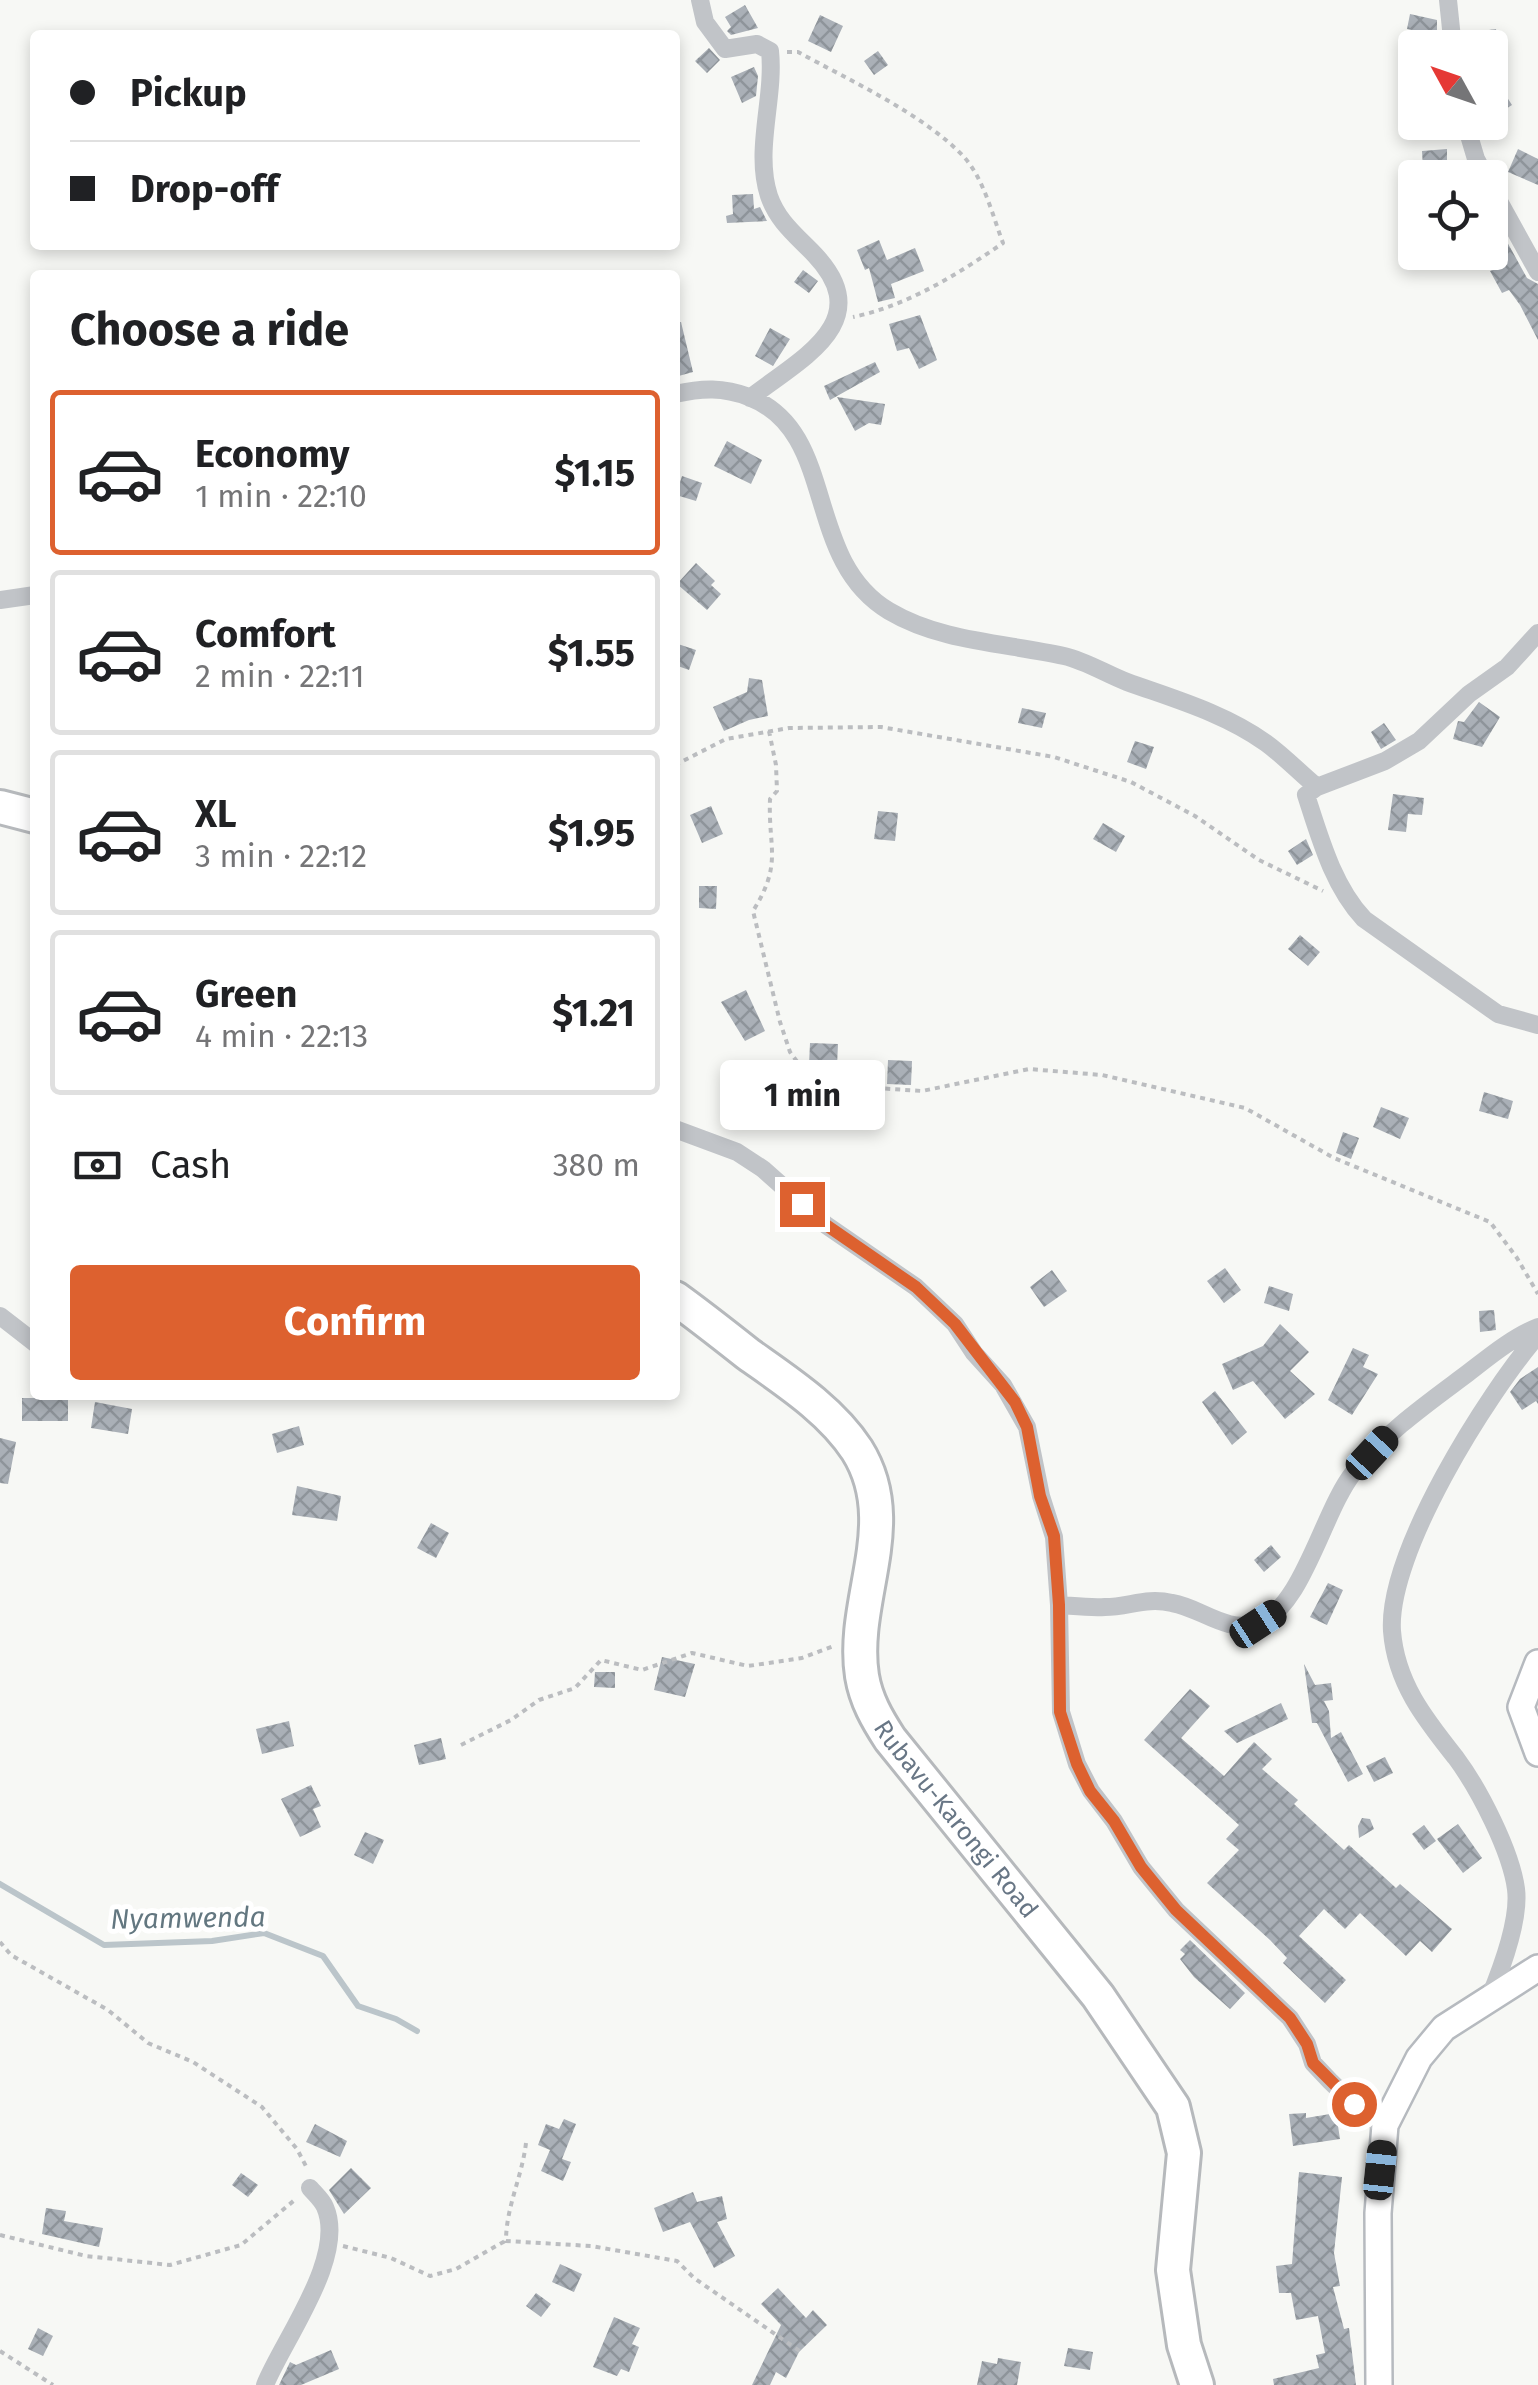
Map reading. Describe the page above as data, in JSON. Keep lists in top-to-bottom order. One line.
{"streets":{"highway":["Rubavu-Karongi Road"]},"water":["Nyamwenda"],"north":"top left","page":{"banner":["Pickup","Drop-off"],"heading":"Choose a ride","list":[{"name":"Economy","note":"1 min · 22:10","value":"$1.15"},{"name":"Comfort","note":"2 min · 22:11","value":"$1.55"},{"name":"XL","note":"3 min · 22:12","value":"$1.95"},{"name":"Green","note":"4 min · 22:13","value":"$1.21"}],"bubble":"1 min","pay":["Cash","380 m"],"buttons":"Confirm"}}
